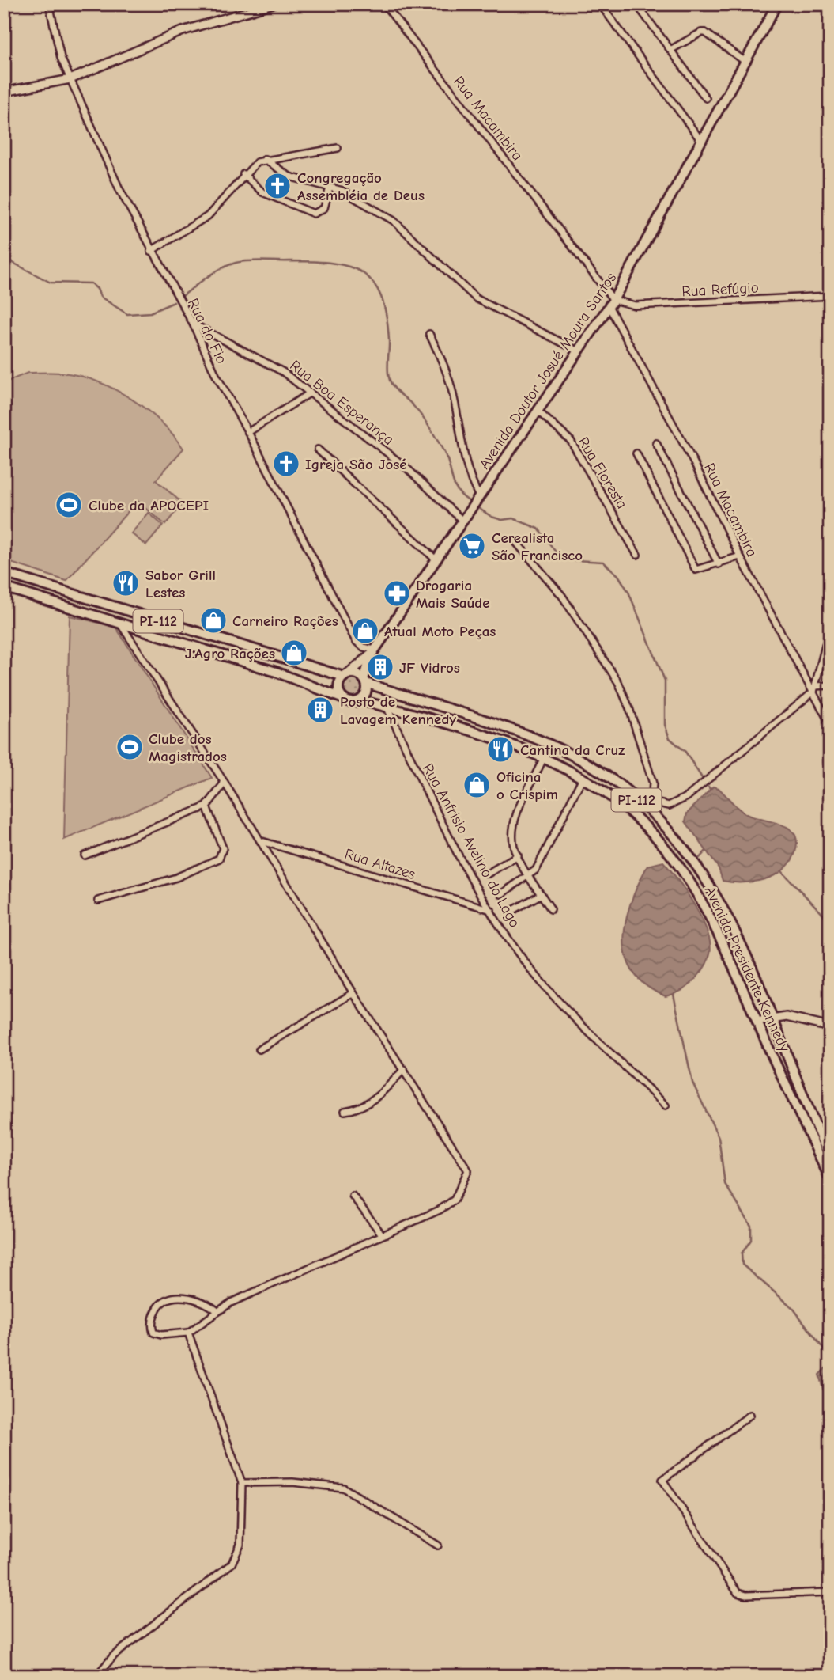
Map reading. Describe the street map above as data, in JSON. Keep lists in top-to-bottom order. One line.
{"streets":{"main road":["Avenida Doutor Josué Moura Santos","PI-112","Avenida Presidente Kennedy"],"street":["Rua Macambira","Rua Refúgio","Rua do Fio","Rua Boa Esperança","Rua Floresta","Rua Anfrisio Avelino do Lago","Rua Altazes"]},"crossings":[["Rua Macambira","Rua Refúgio"],["Rua Macambira","Avenida Doutor Josué Moura Santos"],["Rua Refúgio","Avenida Doutor Josué Moura Santos"],["Rua do Fio","Avenida Doutor Josué Moura Santos"],["Rua do Fio","Rua Boa Esperança"],["Avenida Doutor Josué Moura Santos","Rua Boa Esperança"],["Avenida Doutor Josué Moura Santos","Rua Floresta"],["Rua Anfrisio Avelino do Lago","Rua Altazes"],["Rua Anfrisio Avelino do Lago","Avenida Presidente Kennedy"]],"places":{"church":["Congregação Assembléia de Deus","Igreja São José"],"sports":["Clube da APOCEPI","Clube dos Magistrados"],"supermarket":["Cerealista São Francisco"],"restaurant":["Sabor Grill Lestes","Cantina da Cruz"],"pharmacy":["Drogaria Mais Saúde"],"shop":["Carneiro Rações","Atual Moto Peças","J.Agro Rações","Oficina o Crispim"],"building":["JF Vidros","Posto de Lavagem Kennedy"]}}
